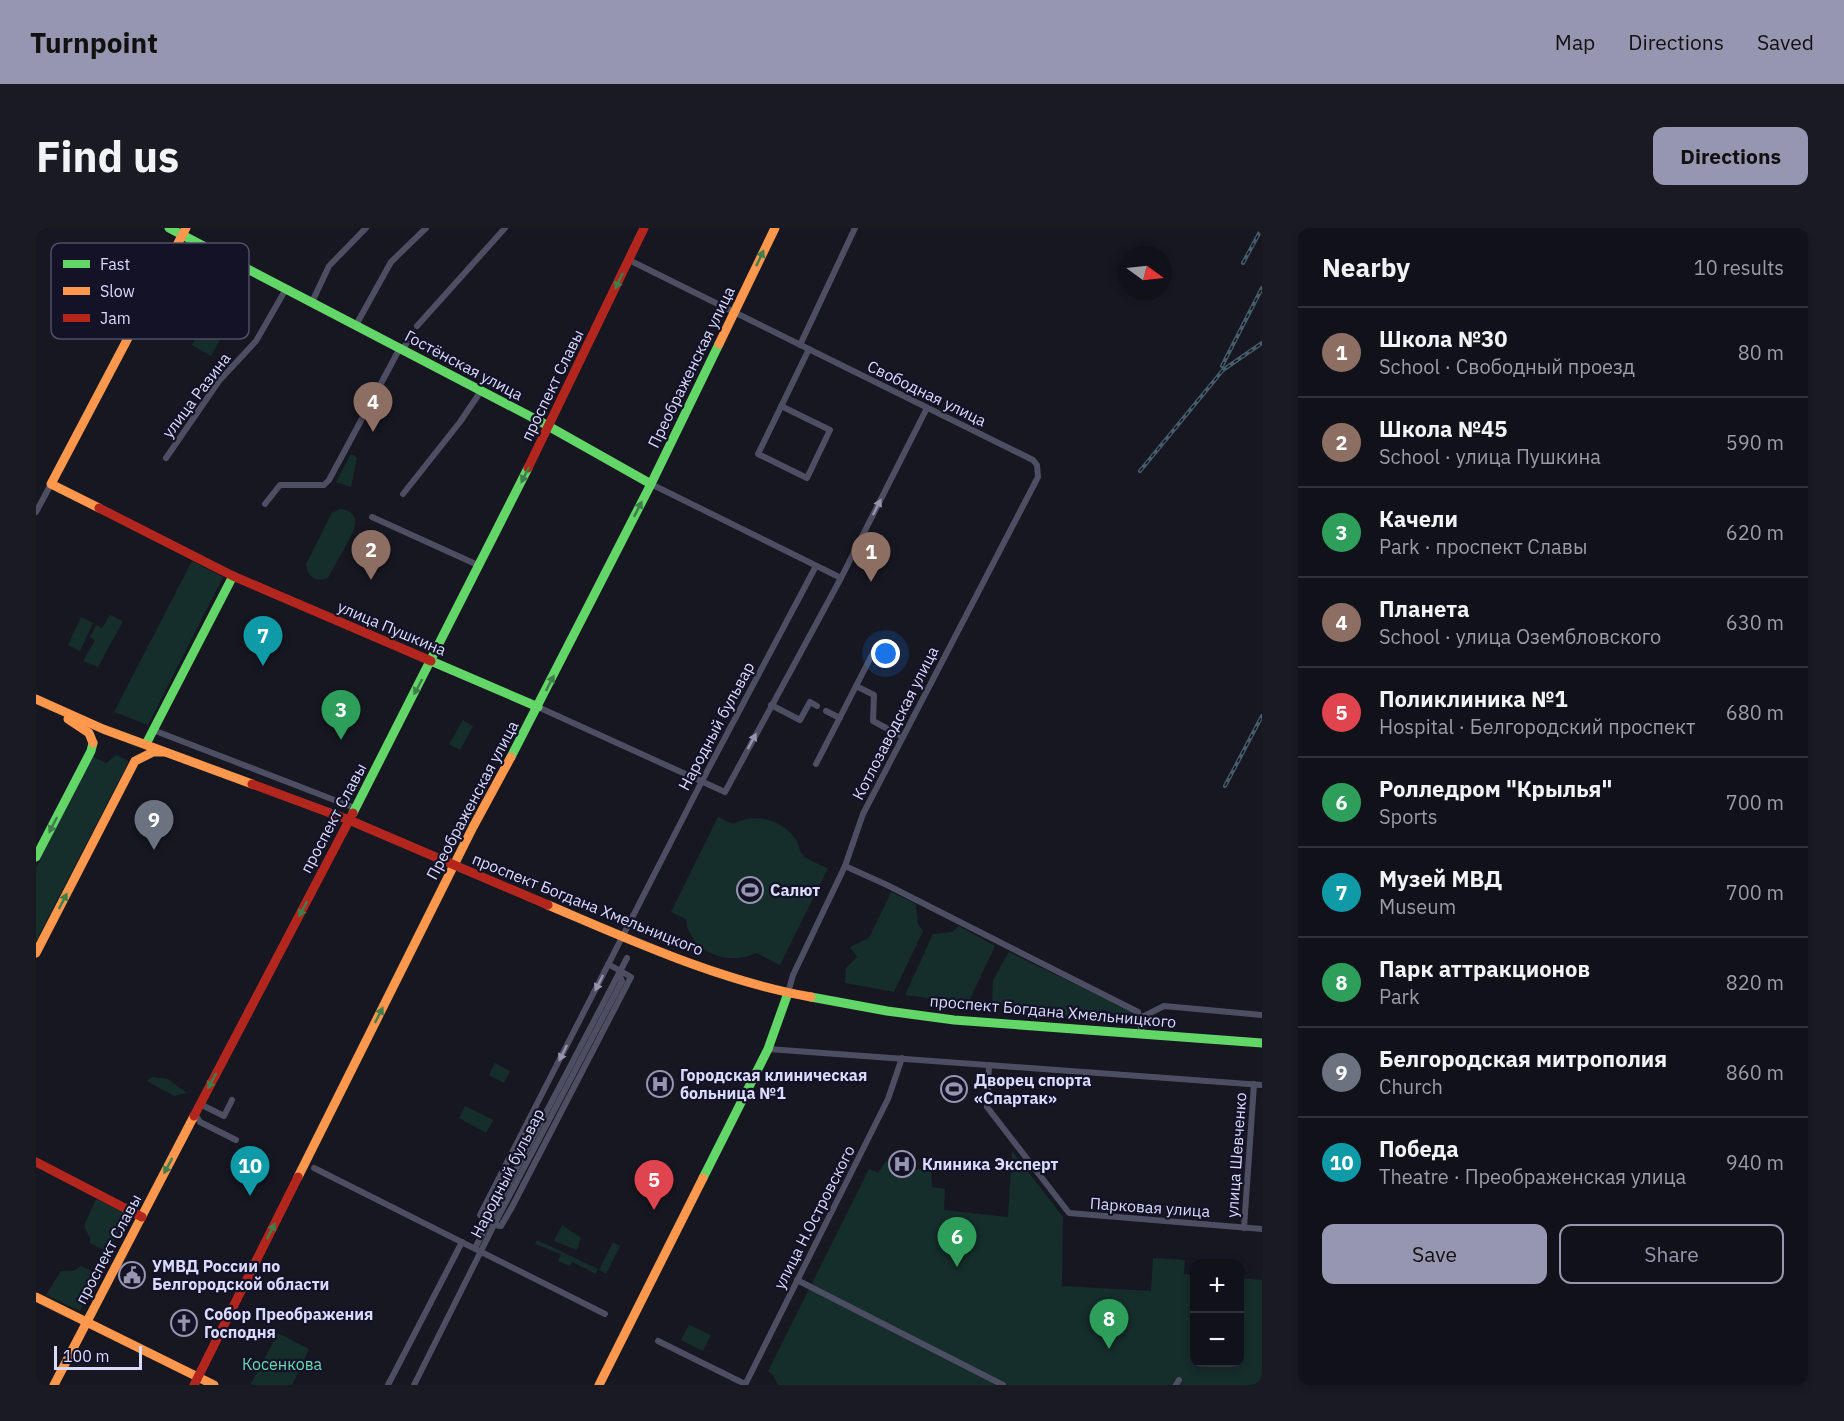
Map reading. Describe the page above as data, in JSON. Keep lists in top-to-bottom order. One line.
{"streets":{"main road":["Гостёнская улица","Преображенская улица","проспект Славы","улица Пушкина","проспект Богдана Хмельницкого"],"street":["Свободная улица","улица Разина","Котлозаводская улица","Народный бульвар","улица Шевченко","Парковая улица","улица Н.Островского"]},"crossings":[["Гостёнская улица","Преображенская улица"],["Гостёнская улица","проспект Славы"],["Гостёнская улица","улица Разина"],["Гостёнская улица","Народный бульвар"],["Преображенская улица","Свободная улица"],["Преображенская улица","улица Пушкина"],["Преображенская улица","проспект Богдана Хмельницкого"],["проспект Славы","Свободная улица"],["проспект Славы","улица Пушкина"],["проспект Славы","проспект Богдана Хмельницкого"],["Свободная улица","Котлозаводская улица"],["улица Пушкина","Народный бульвар"],["Котлозаводская улица","проспект Богдана Хмельницкого"],["Народный бульвар","проспект Богдана Хмельницкого"],["улица Шевченко","Парковая улица"]],"one_way":["Преображенская улица","проспект Славы"],"parks":["Косенкова"],"places":{"sports":["Салют","Дворец спорта «Спартак»"],"hospital":["Городская клиническая больница №1","Клиника Эксперт"],"public building":["УМВД России по Белгородской области"],"church":["Собор Преображения Господня"]},"legend":["Fast","Slow","Jam"],"scale_bar":"100 m","north":"right","page":{"header":"Turnpoint","nav":["Map","Directions","Saved"],"buttons":["Directions",["Save","Share"]],"title":"Find us","heading":["Nearby","10 results"],"list":[{"mark":"1","name":"Школа №30","note":"School · Свободный проезд","value":"80 m"},{"mark":"2","name":"Школа №45","note":"School · улица Пушкина","value":"590 m"},{"mark":"3","name":"Качели","note":"Park · проспект Славы","value":"620 m"},{"mark":"4","name":"Планета","note":"School · улица Озембловского","value":"630 m"},{"mark":"5","name":"Поликлиника №1","note":"Hospital · Белгородский проспект","value":"680 m"},{"mark":"6","name":"Ролледром \"Крылья\"","note":"Sports","value":"700 m"},{"mark":"7","name":"Музей МВД","note":"Museum","value":"700 m"},{"mark":"8","name":"Парк аттракционов","note":"Park","value":"820 m"},{"mark":"9","name":"Белгородская митрополия","note":"Church","value":"860 m"},{"mark":"10","name":"Победа","note":"Theatre · Преображенская улица","value":"940 m"}],"pins":["4","2","1","7","3","9","10","5","6","8"],"map_buttons":["+","−"],"scale":"100 m"}}
